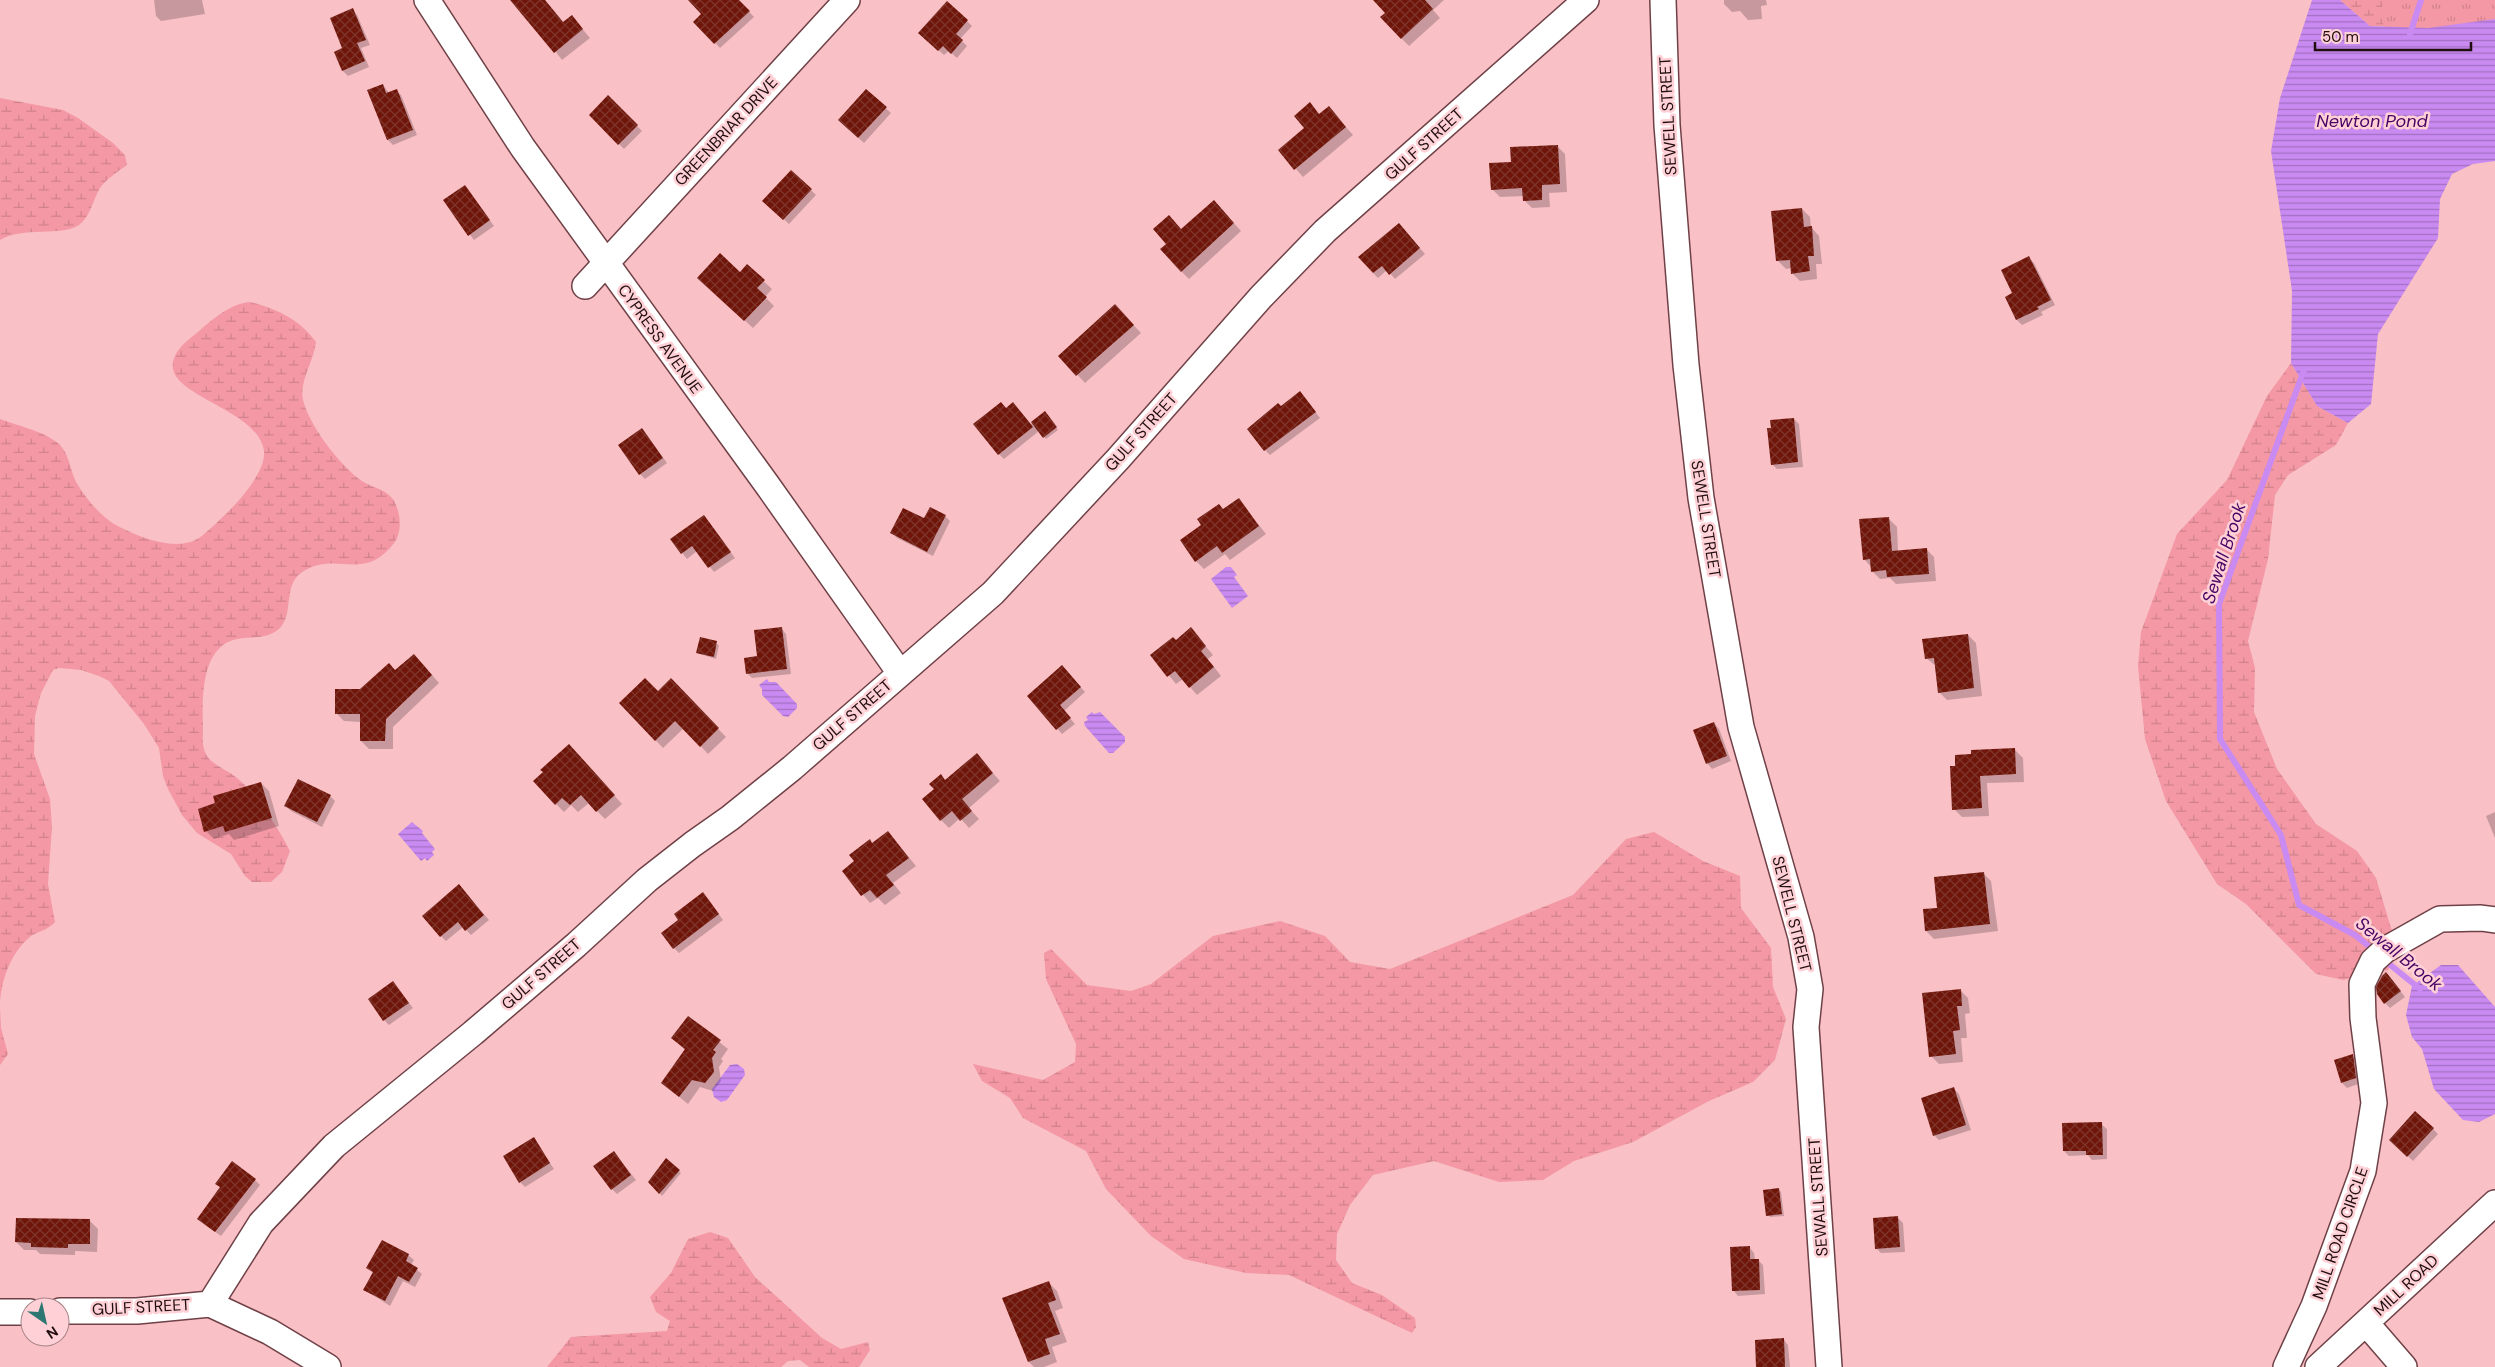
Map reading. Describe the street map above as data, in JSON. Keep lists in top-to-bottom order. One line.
{"streets":{"street":["SEWELL STREET","GREENBRIAR DRIVE","GULF STREET","CYPRESS AVENUE","SEWALL STREET","MILL ROAD CIRCLE","MILL ROAD"]},"crossings":[["SEWELL STREET","SEWALL STREET"],["GREENBRIAR DRIVE","CYPRESS AVENUE"],["GULF STREET","CYPRESS AVENUE"]],"water":["Newton Pond","Sewall Brook"],"scale_bar":"50 m","north":"bottom right"}
